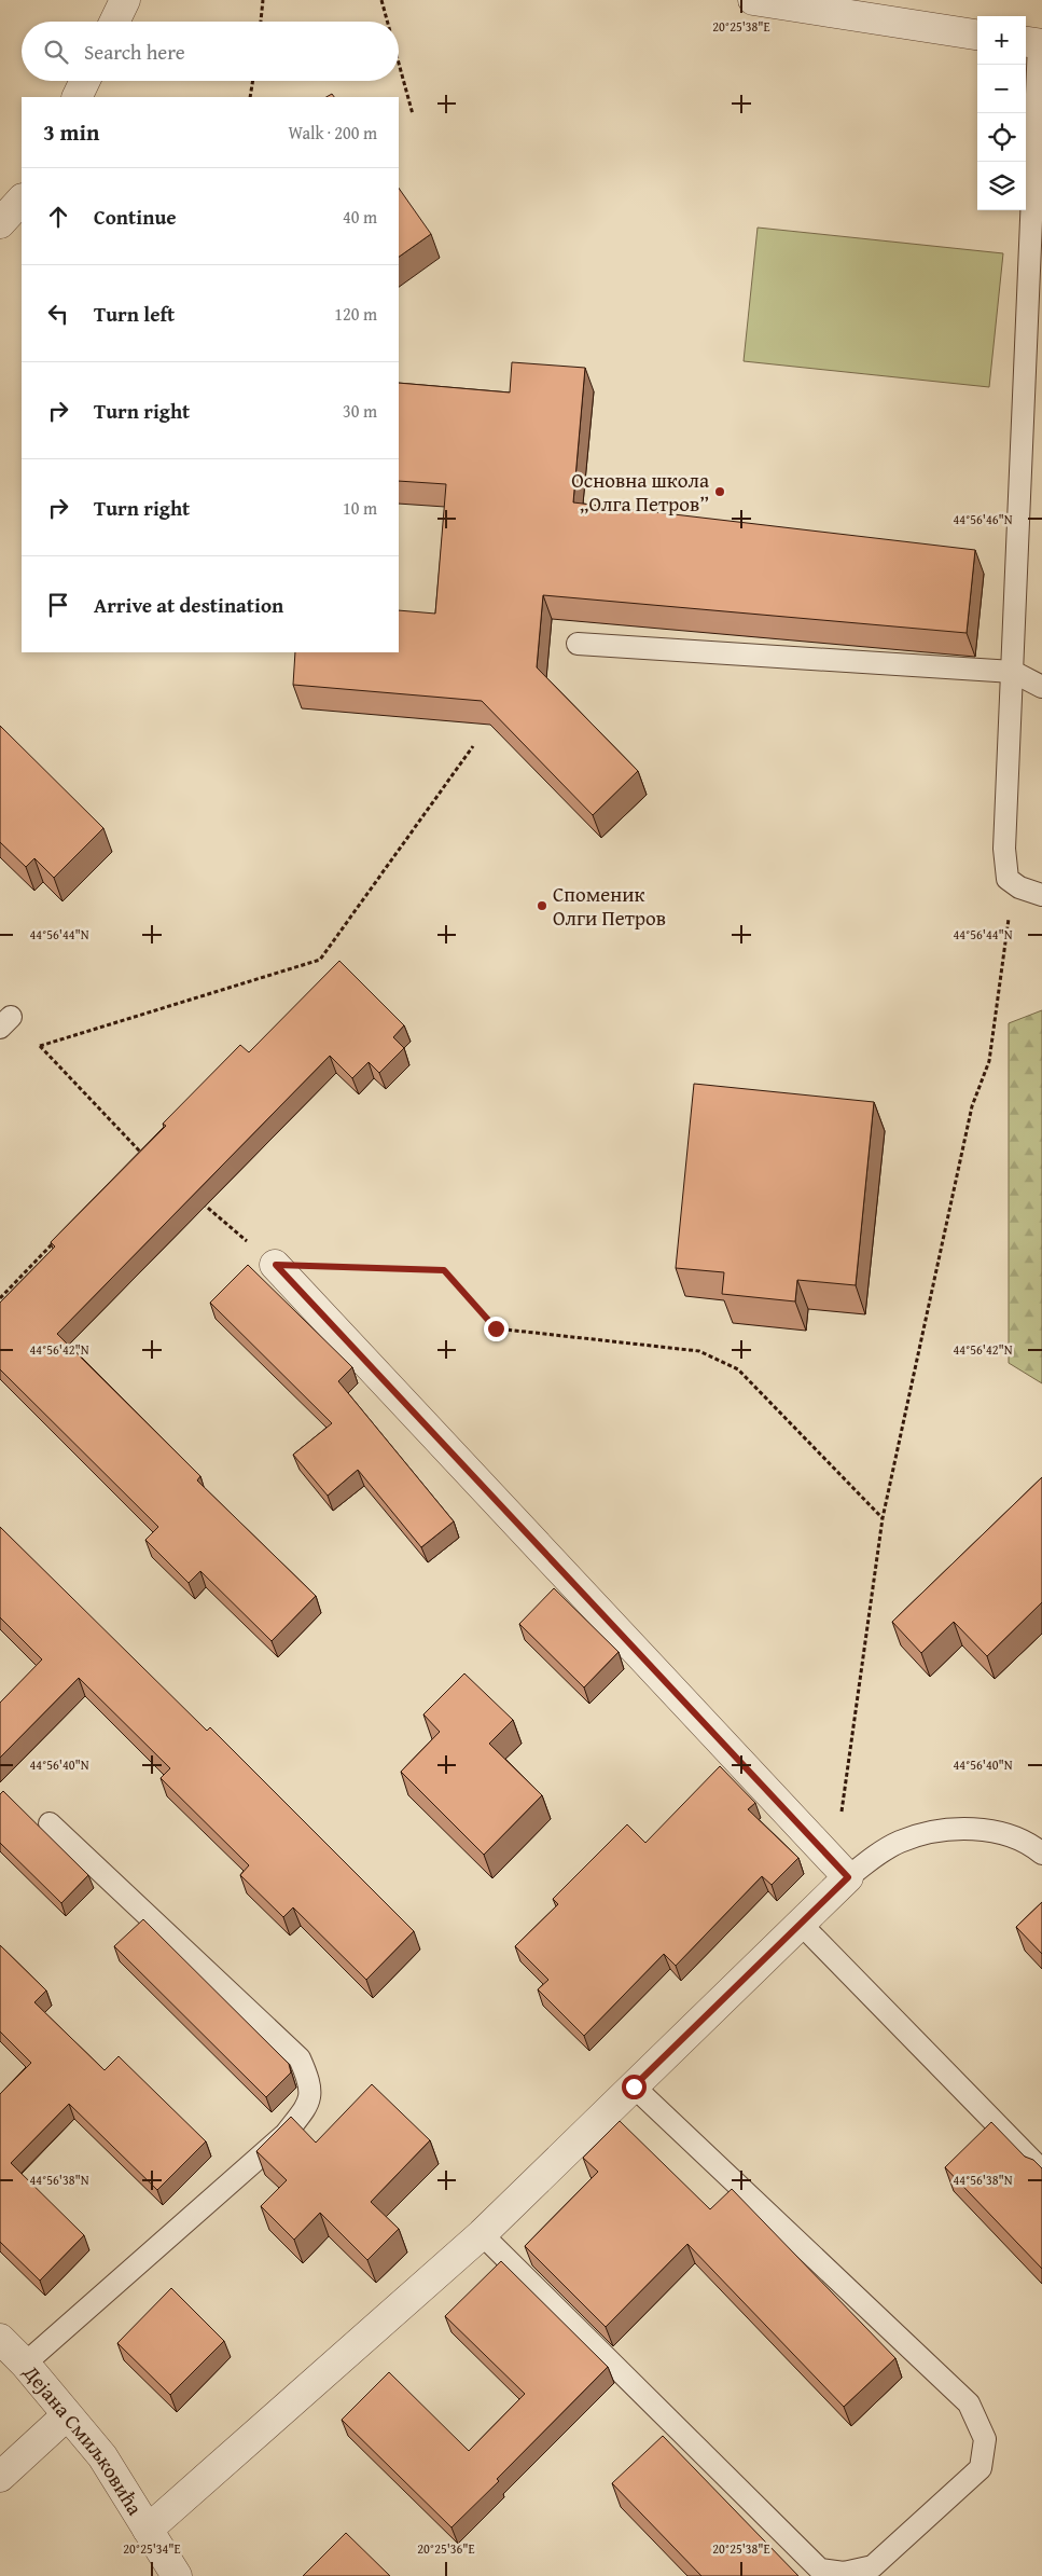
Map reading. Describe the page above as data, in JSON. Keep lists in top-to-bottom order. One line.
{"streets":{"street":["Дејана Смиљковића"]},"places":["Основна школа „Олга Петров”","Споменик Олги Петров"],"page":{"map_buttons":["+","−"],"search":"Search here","heading":["3 min","Walk · 200 m"],"list":[["Continue","40 m"],["Turn left","120 m"],["Turn right","30 m"],["Turn right","10 m"],"Arrive at destination"]},"coordinates":["20°25'38\"E","44°56'46\"N","44°56'44\"N","44°56'42\"N","44°56'40\"N","44°56'38\"N","20°25'34\"E","20°25'36\"E"]}
